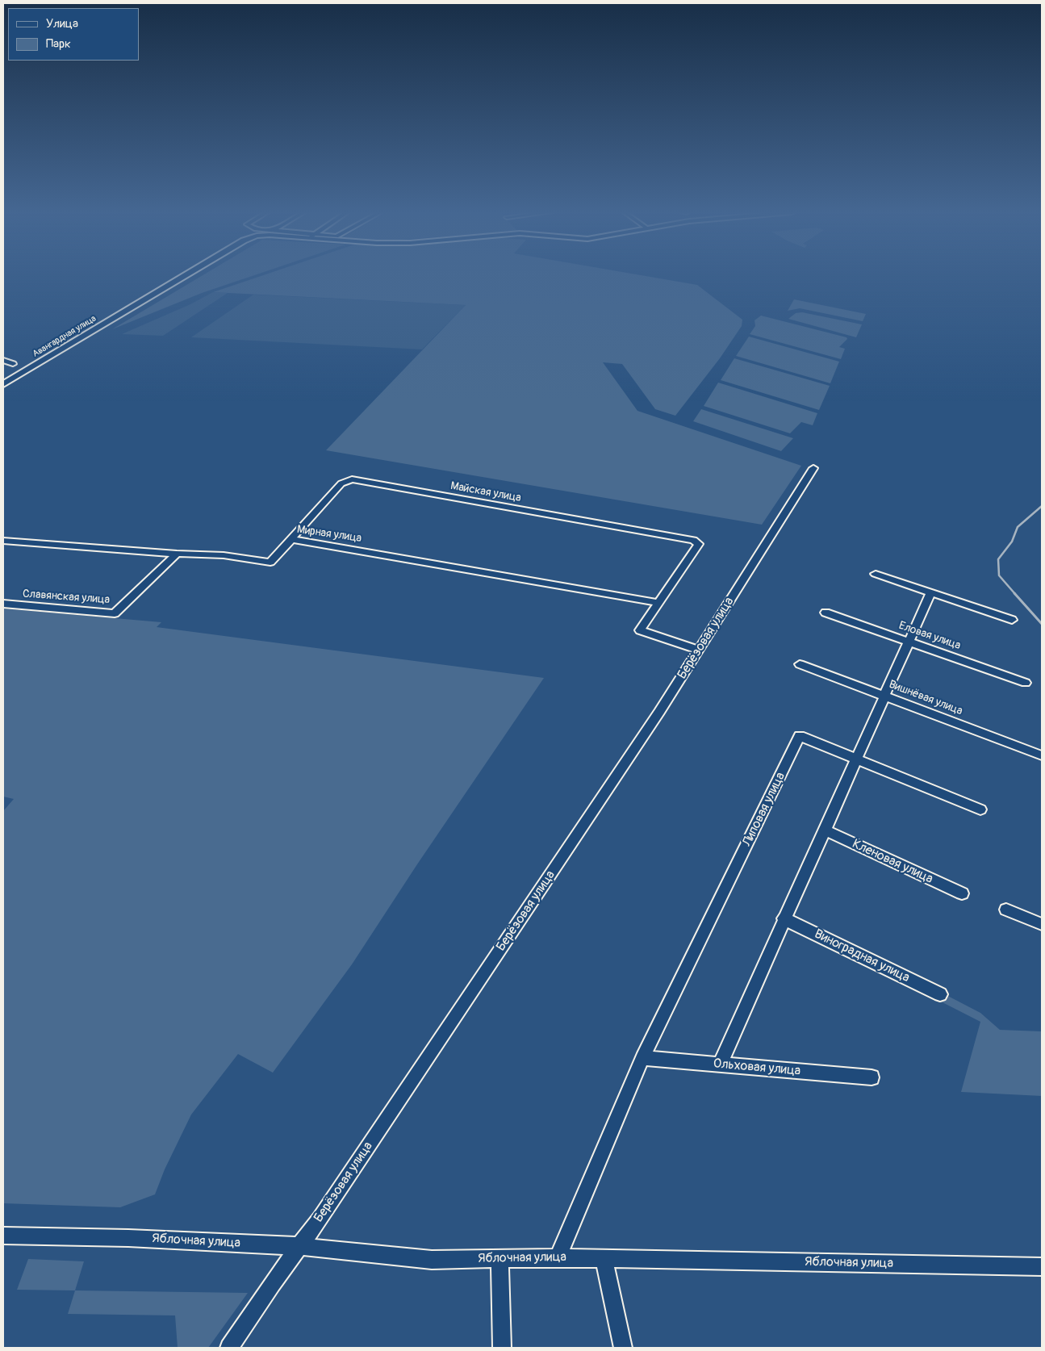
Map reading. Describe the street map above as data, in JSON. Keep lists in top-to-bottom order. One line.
{"streets":{"main road":["Авангардная улица"],"street":["Майская улица","Мирная улица","Славянская улица","Еловая улица","Берёзовая улица","Вишнёвая улица","Липовая улица","Кленовая улица","Виноградная улица","Ольховая улица","Яблочная улица"]},"crossings":[["Майская улица","Мирная улица"],["Мирная улица","Славянская улица"],["Берёзовая улица","Яблочная улица"],["Липовая улица","Ольховая улица"]],"legend":["Улица","Парк"]}
